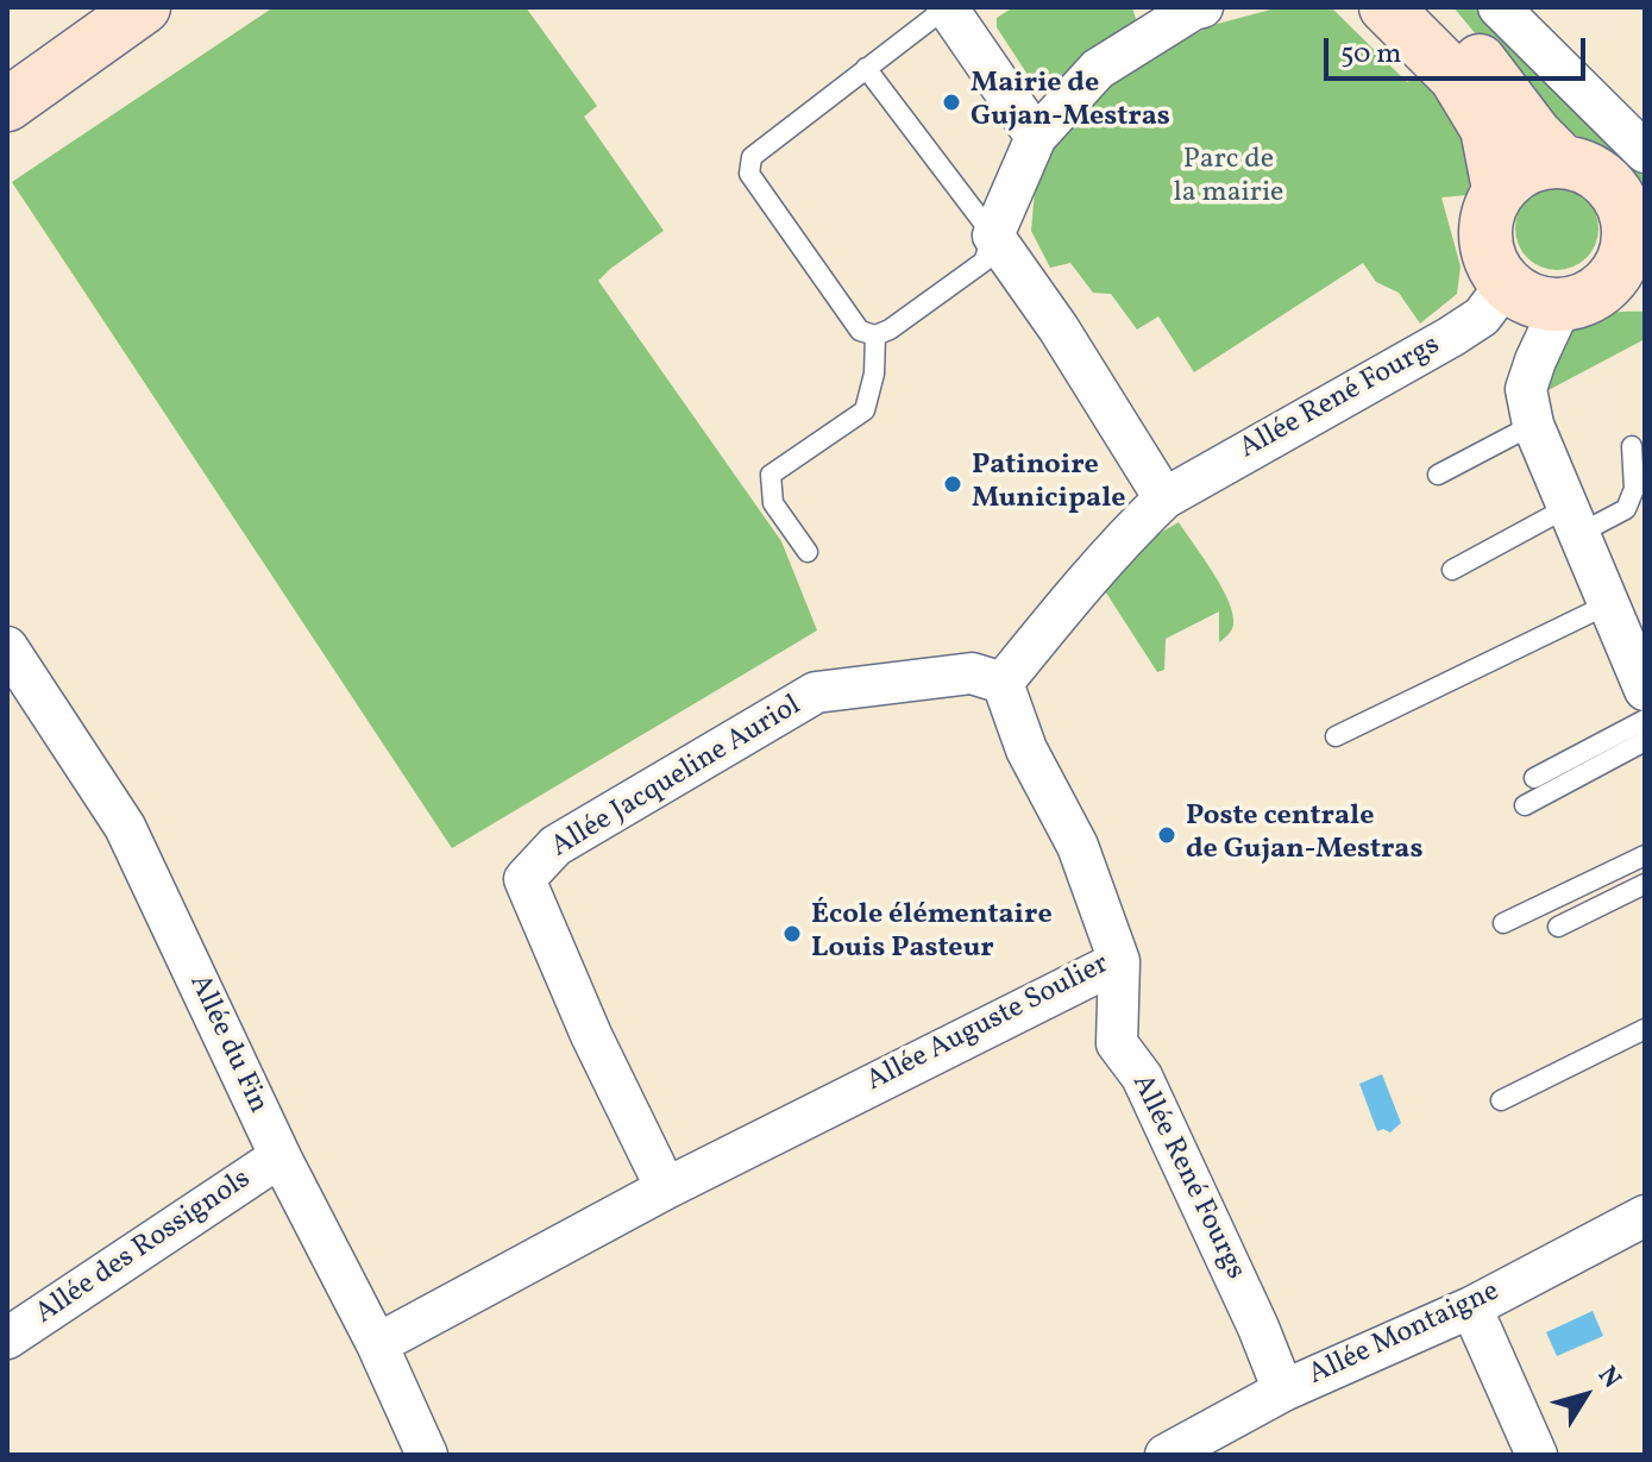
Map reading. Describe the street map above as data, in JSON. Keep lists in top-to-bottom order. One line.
{"streets":{"street":["Allée René Fourgs","Allée Jacqueline Auriol","Allée Auguste Soulier","Allée du Fin","Allée des Rossignols","Allée Montaigne"]},"crossings":[["Allée René Fourgs","Allée Auguste Soulier"],["Allée René Fourgs","Allée Montaigne"],["Allée Jacqueline Auriol","Allée Auguste Soulier"],["Allée Auguste Soulier","Allée du Fin"],["Allée du Fin","Allée des Rossignols"]],"parks":["Parc de la mairie"],"places":["Mairie de Gujan-Mestras","Patinoire Municipale","Poste centrale de Gujan-Mestras","École élémentaire Louis Pasteur"],"scale_bar":"50 m","north":"top right"}
